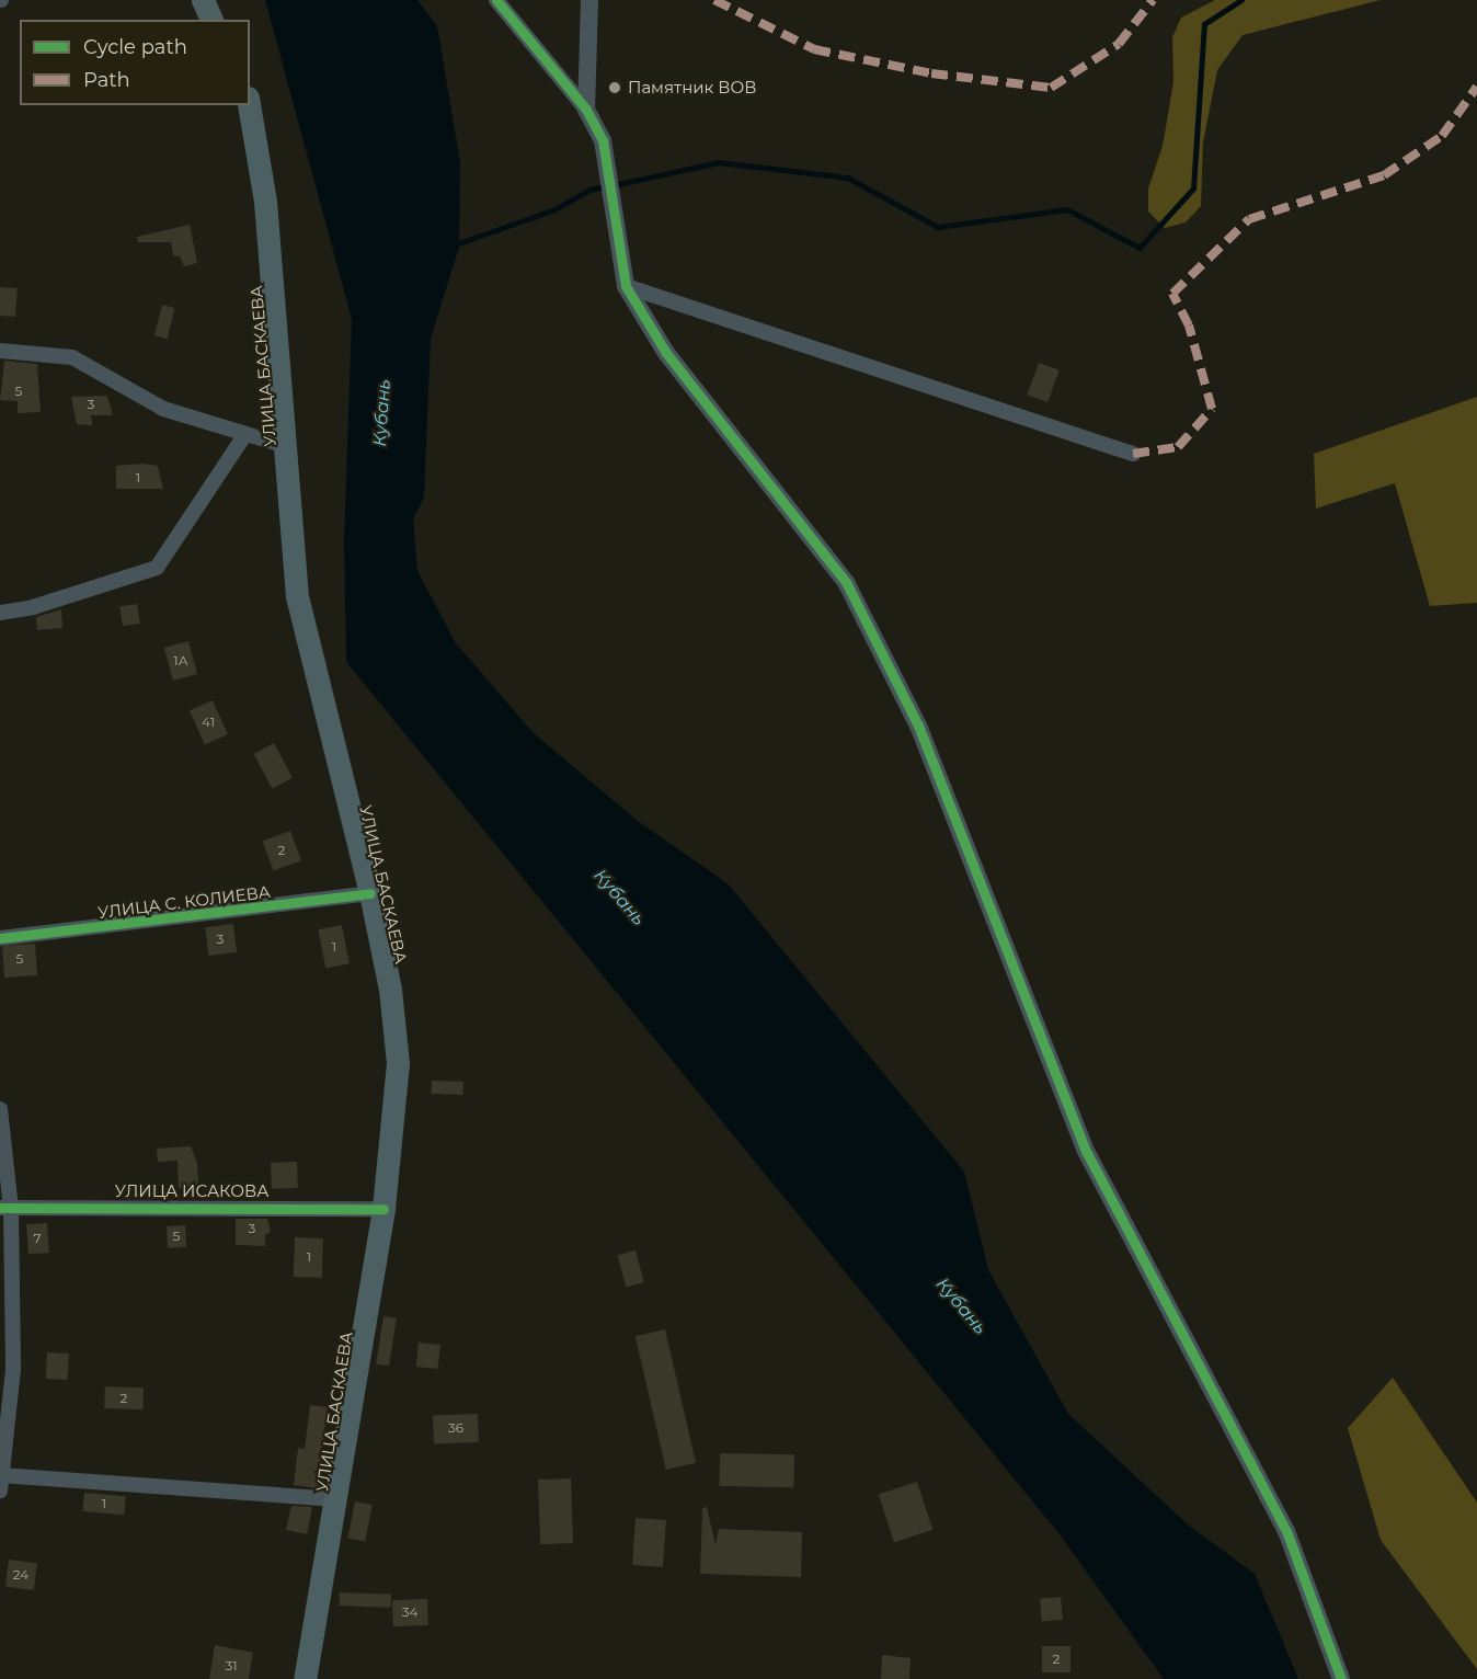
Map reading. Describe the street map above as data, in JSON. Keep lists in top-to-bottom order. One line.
{"streets":{"main road":["УЛИЦА БАСКАЕВА"],"street":["УЛИЦА С. КОЛИЕВА","УЛИЦА ИСАКОВА"]},"crossings":[["УЛИЦА БАСКАЕВА","УЛИЦА С. КОЛИЕВА"],["УЛИЦА БАСКАЕВА","УЛИЦА ИСАКОВА"]],"water":["Кубань"],"places":["Памятник ВОВ"],"house_numbers":["5","3","1","1А","41","2","3","1","5","3","5","7","1","2","36","1","24","34","2","31"],"legend":["Cycle path","Path"]}
